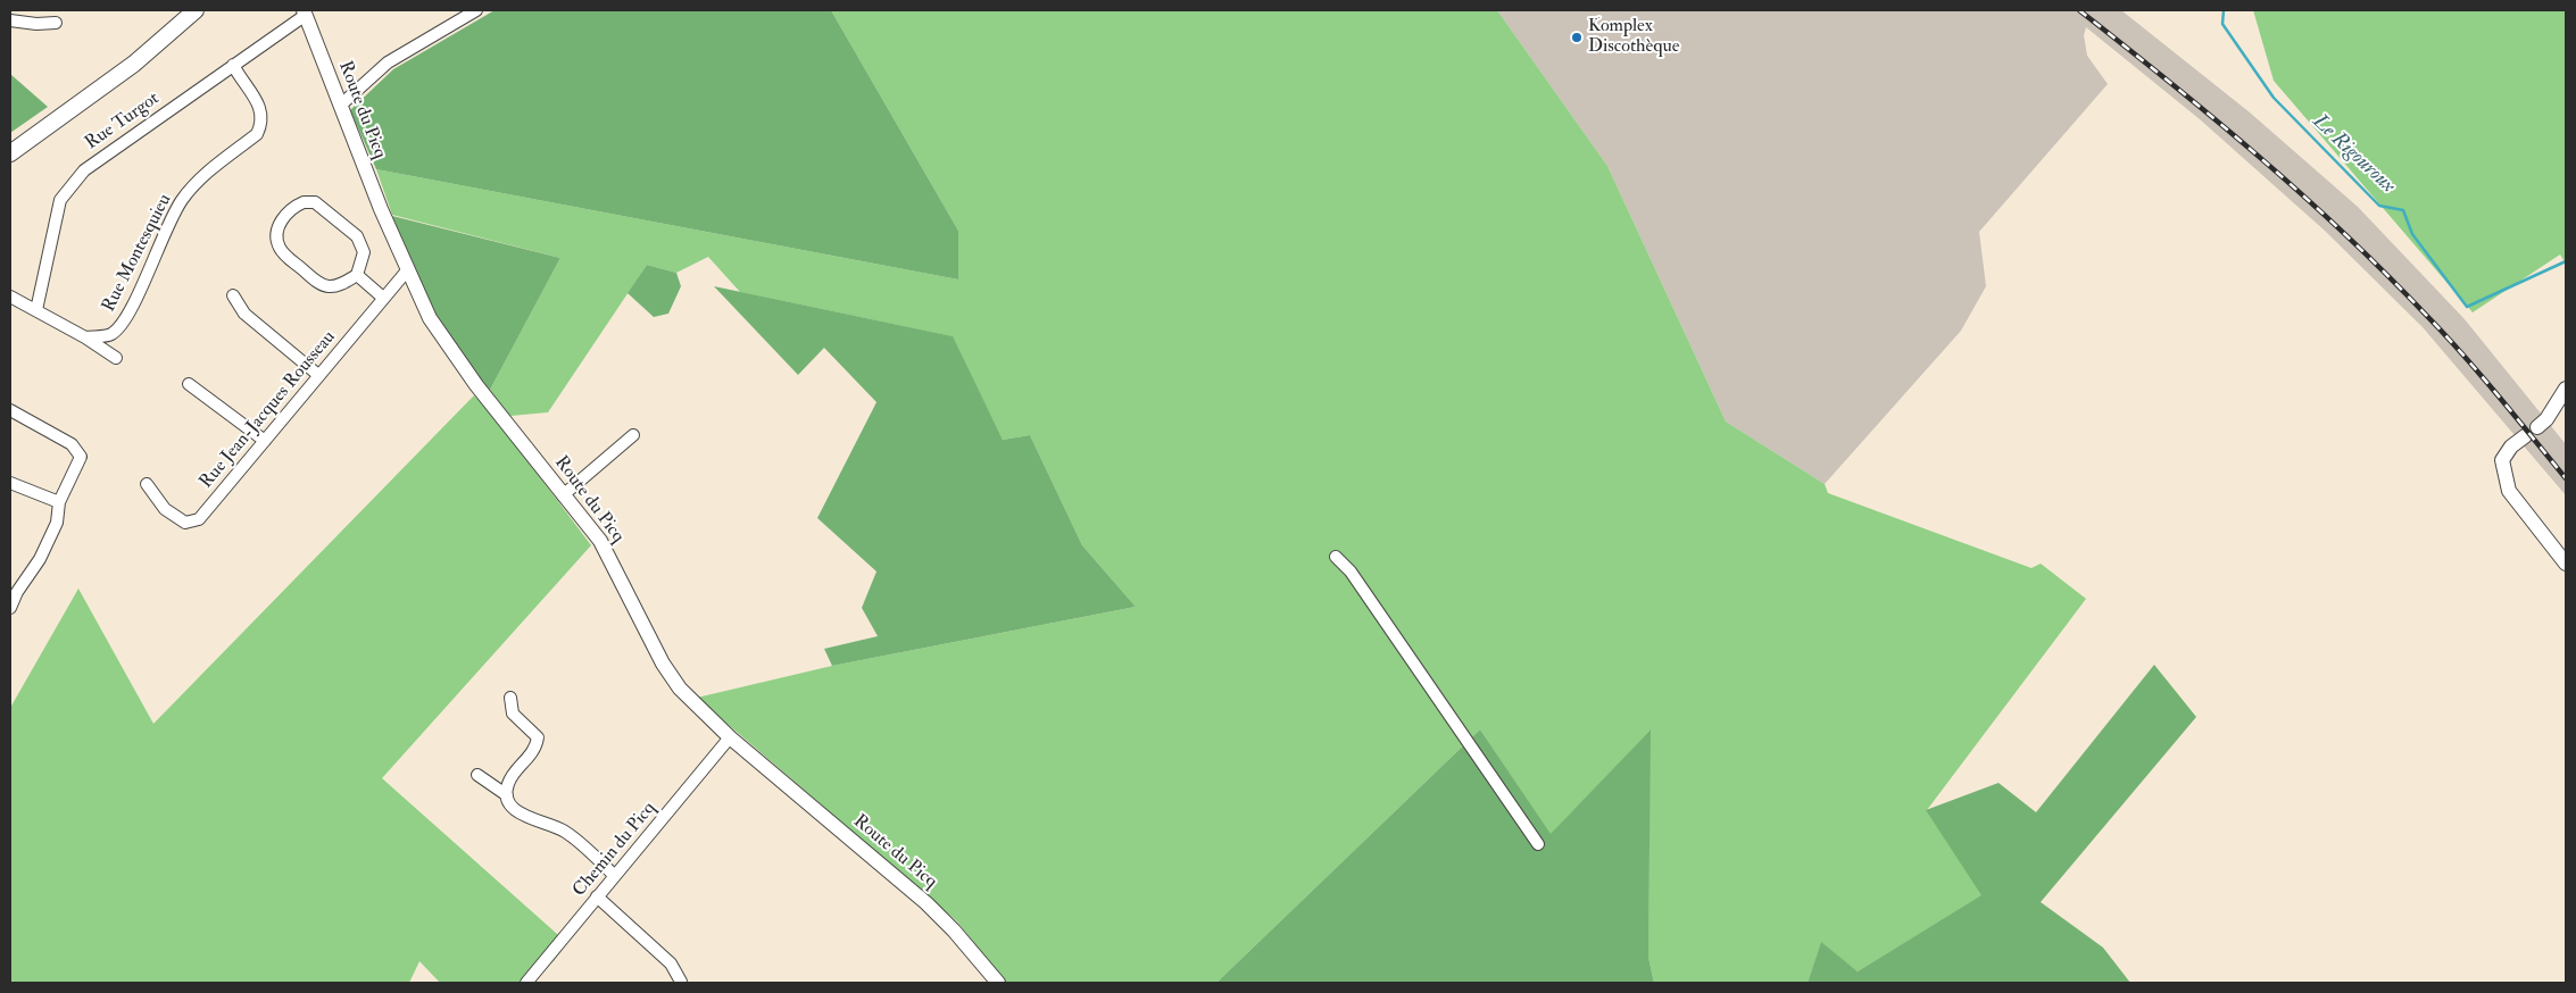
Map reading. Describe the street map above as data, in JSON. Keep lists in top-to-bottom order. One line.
{"streets":{"street":["Route du Picq","Rue Turgot","Rue Montesquieu","Rue Jean-Jacques Rousseau","Chemin du Picq"]},"crossings":[["Route du Picq","Rue Turgot"],["Route du Picq","Rue Jean-Jacques Rousseau"],["Route du Picq","Chemin du Picq"],["Rue Turgot","Rue Montesquieu"]],"water":["Le Rigouroux"],"places":["Komplex Discothèque"]}
